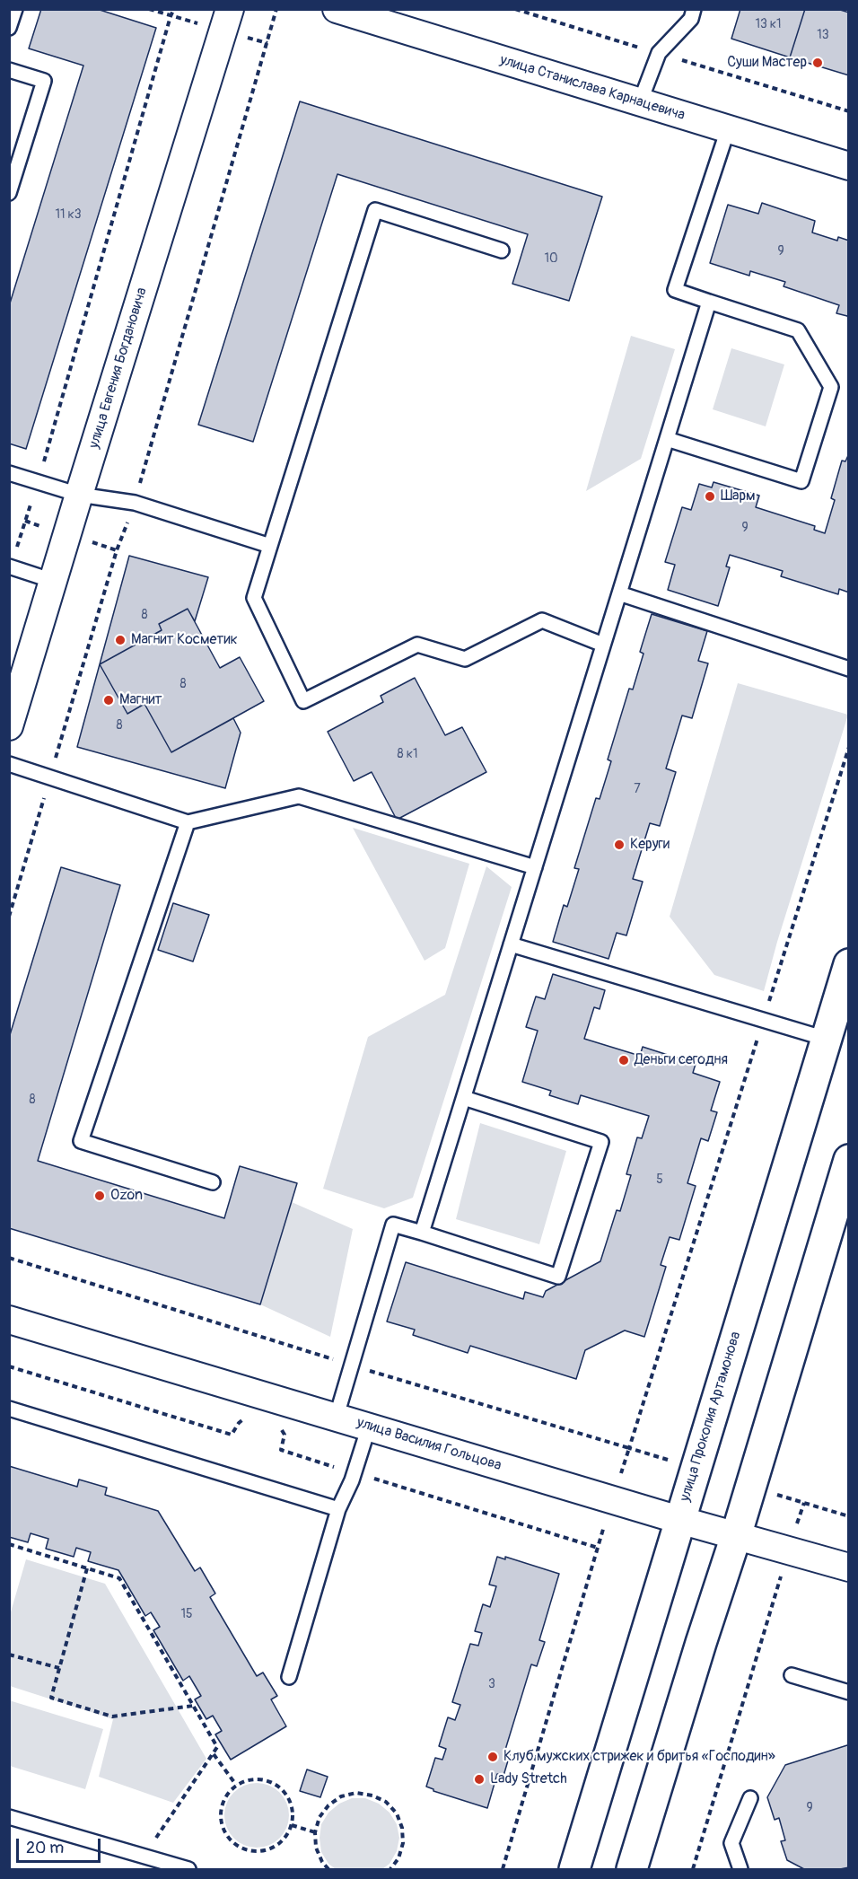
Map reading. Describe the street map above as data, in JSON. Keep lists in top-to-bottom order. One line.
{"streets":{"street":["улица Станислава Карнацевича","улица Евгения Богдановича","улица Прокопия Артамонова","улица Василия Гольцова"]},"crossings":[["улица Прокопия Артамонова","улица Василия Гольцова"]],"places":["Суши Мастер","Шарм","Магнит Косметик","Магнит","Керуги","Деньги сегодня","Ozon","Клуб мужских стрижек и бритья «Господин»","Lady Stretch"],"house_numbers":["13 к1","13","11 к3","9","10","9","8","8","8","8 к1","7","8","5","15","3","9"],"scale_bar":"20 m"}
